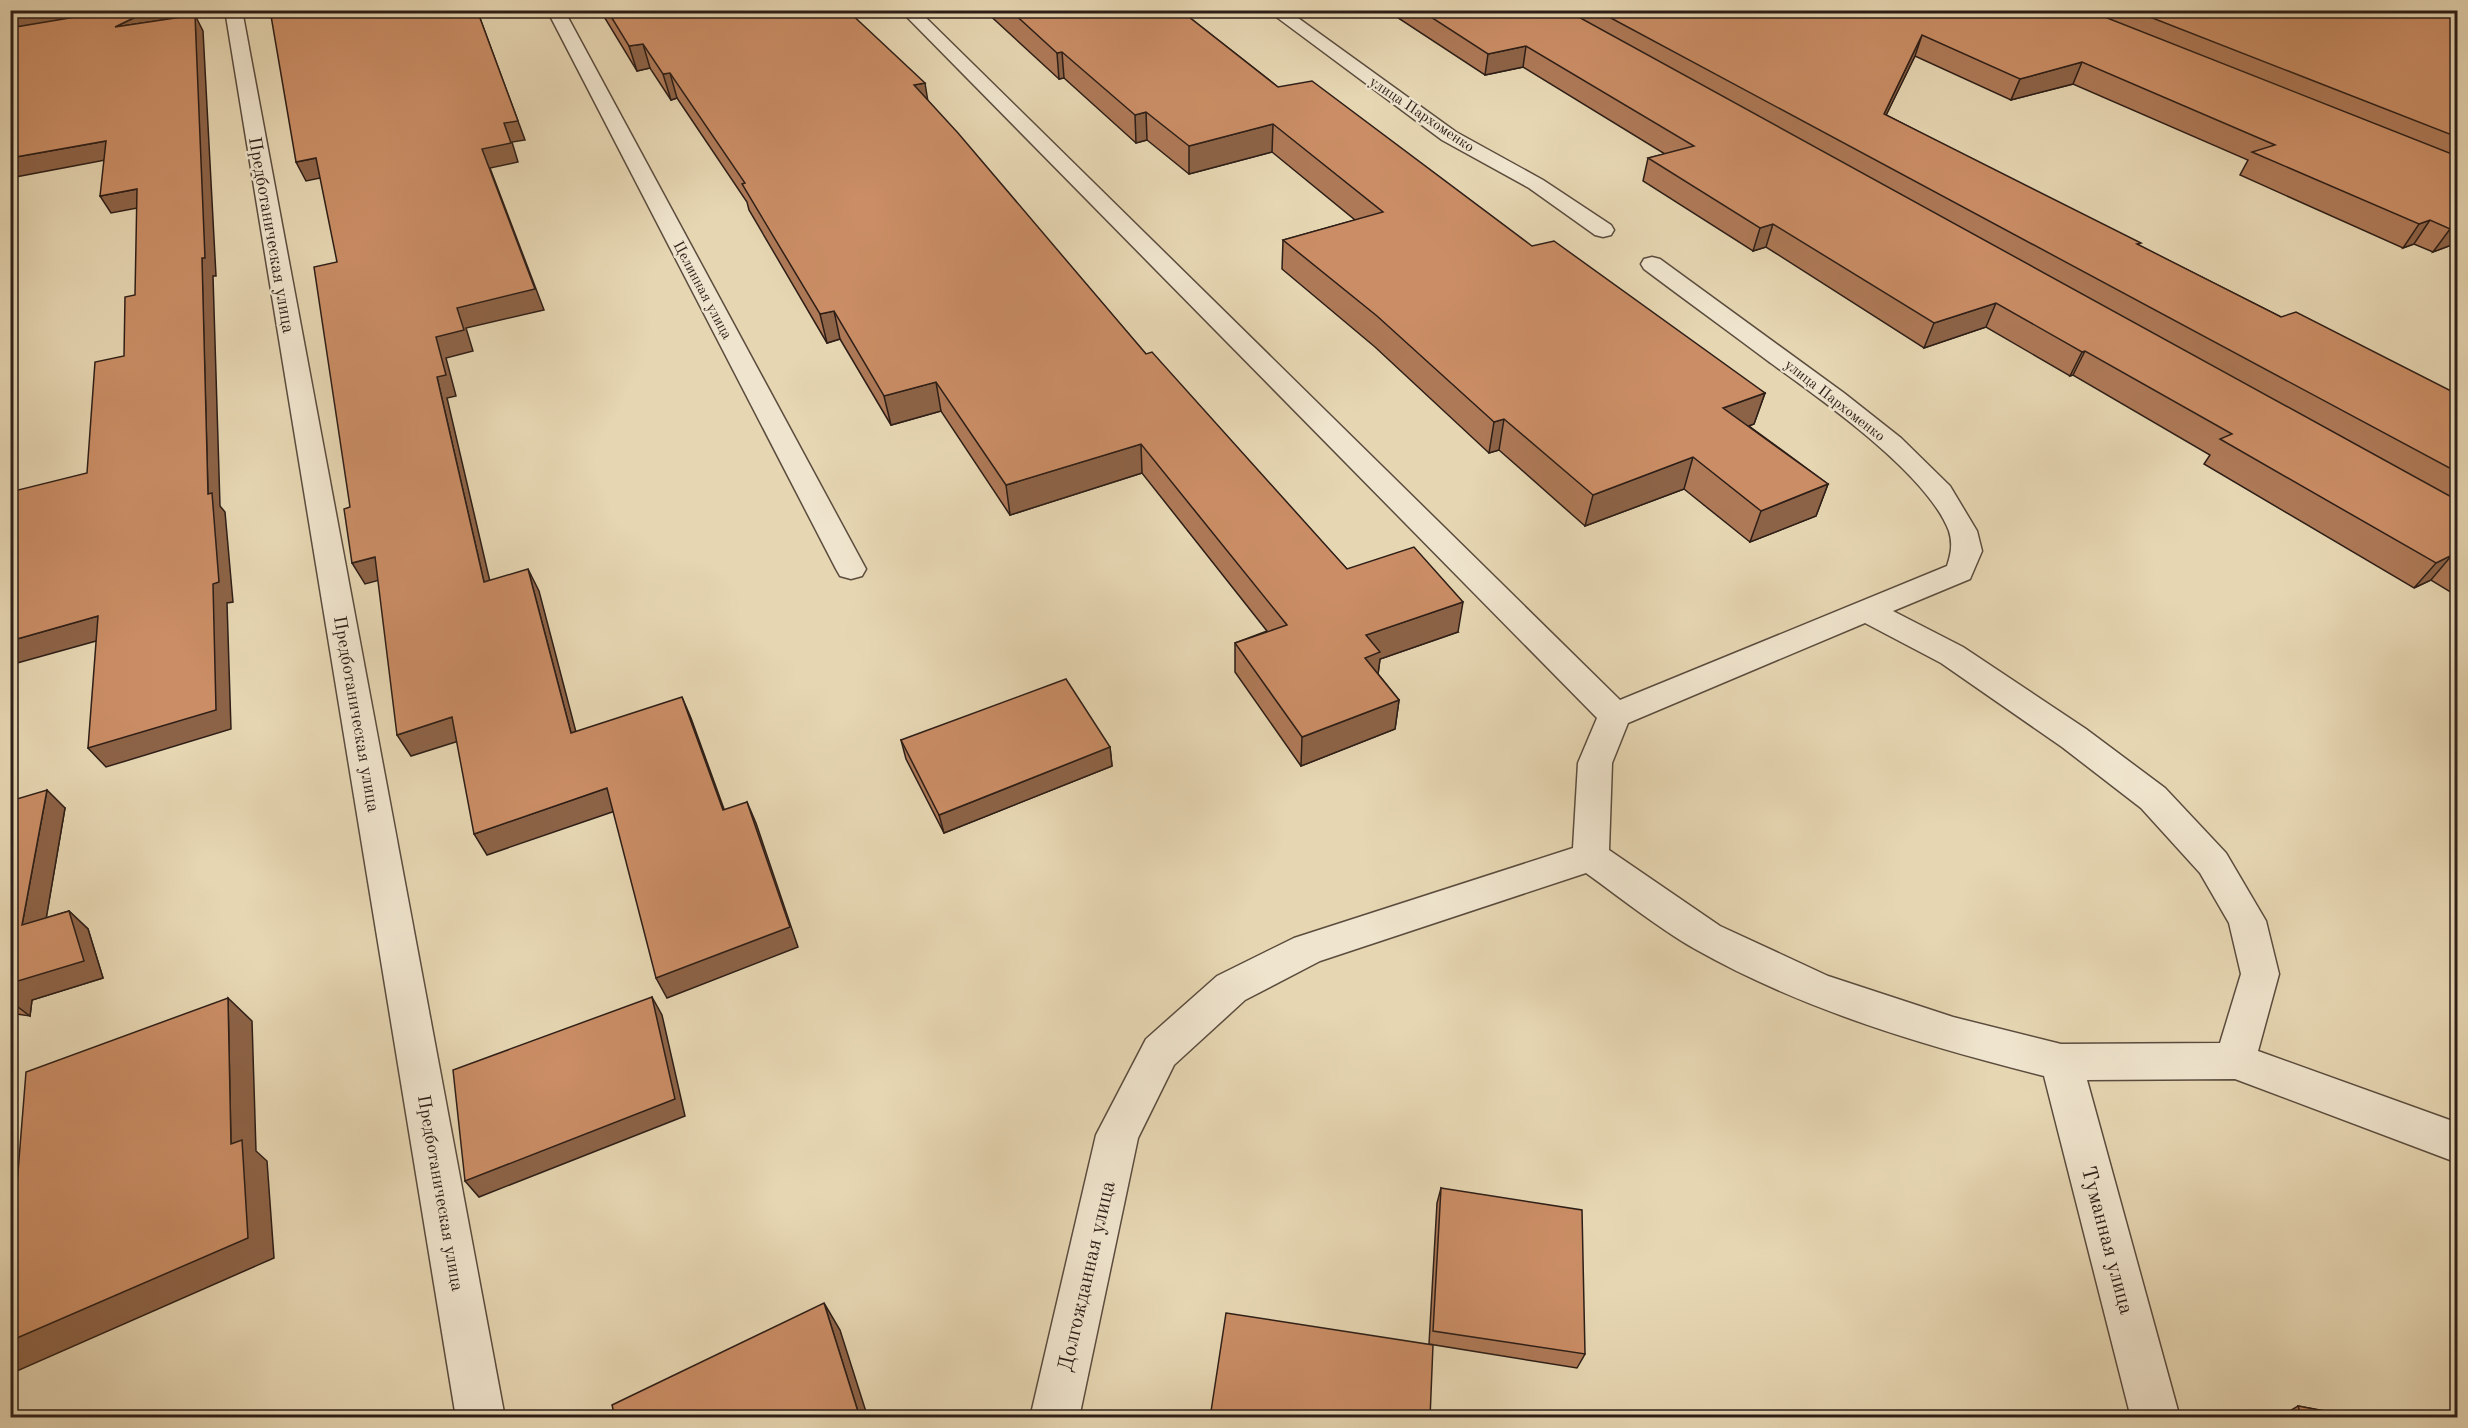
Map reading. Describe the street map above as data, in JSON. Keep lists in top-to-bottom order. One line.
{"streets":{"street":["улица Пархоменко","Предботаническая улица","Целинная улица","Туманная улица","Долгожданная улица"]}}
